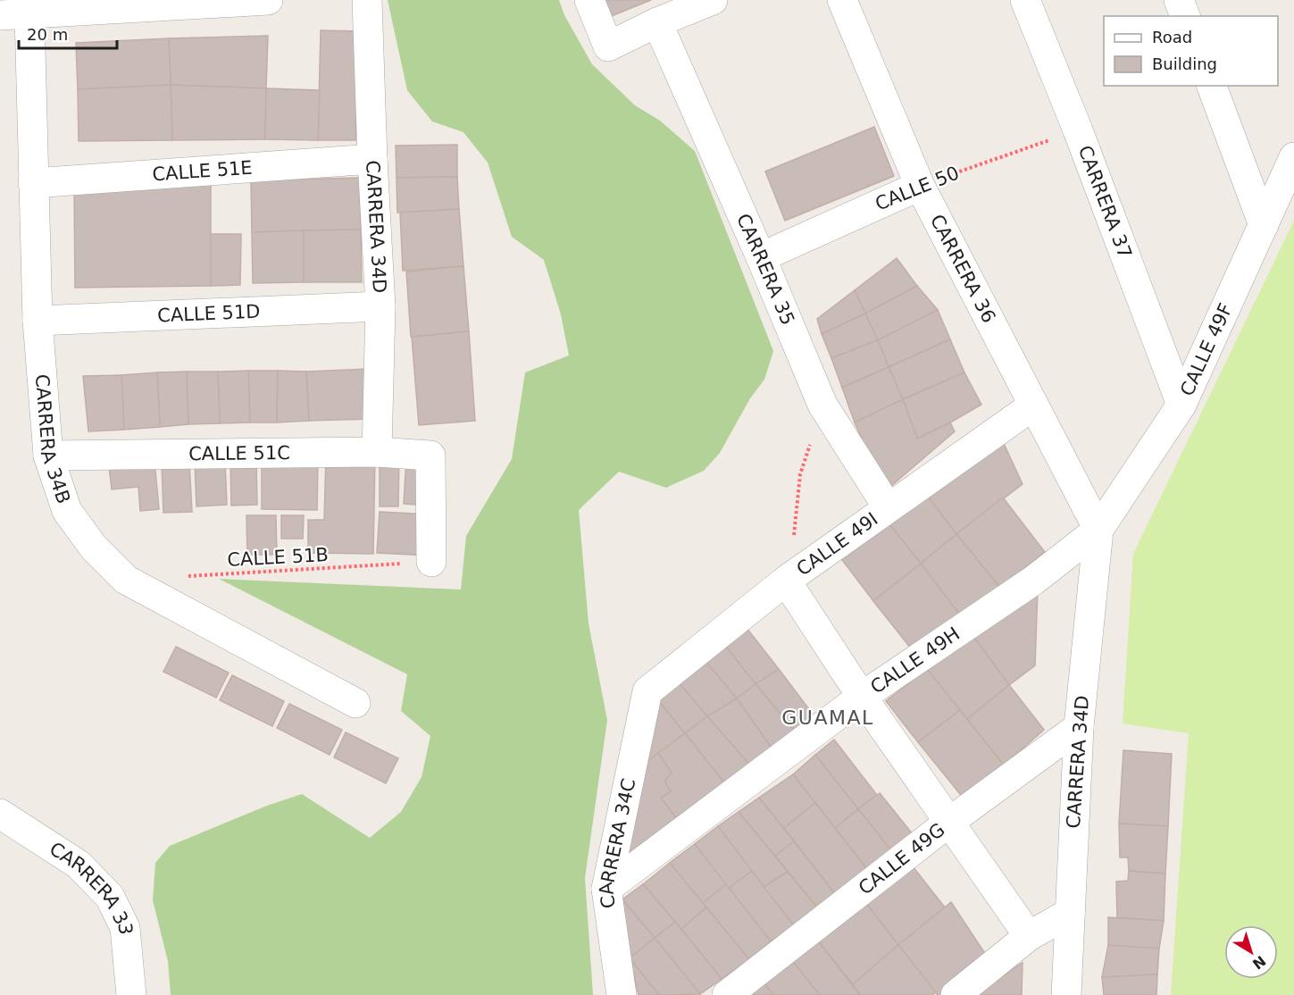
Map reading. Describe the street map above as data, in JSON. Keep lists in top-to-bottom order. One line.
{"streets":{"street":["CALLE 51E","CALLE 50","CARRERA 37","CARRERA 34D","CARRERA 36","CARRERA 35","CALLE 51D","CALLE 49F","CARRERA 34B","CALLE 51C","CALLE 49I","CALLE 49H","CARRERA 34C","CALLE 49G","CARRERA 33"],"path":["CALLE 51B"]},"crossings":[["CALLE 51E","CARRERA 34D"],["CALLE 51E","CARRERA 34B"],["CALLE 50","CARRERA 37"],["CALLE 50","CARRERA 36"],["CALLE 50","CARRERA 35"],["CARRERA 37","CALLE 49F"],["CARRERA 34D","CARRERA 36"],["CARRERA 34D","CALLE 51D"],["CARRERA 34D","CALLE 49F"],["CARRERA 34D","CALLE 51C"],["CARRERA 34D","CALLE 49H"],["CARRERA 34D","CALLE 49G"],["CARRERA 36","CALLE 49F"],["CARRERA 36","CALLE 49I"],["CARRERA 36","CALLE 49H"],["CARRERA 35","CALLE 49I"],["CALLE 51D","CARRERA 34B"],["CALLE 49F","CALLE 49H"],["CARRERA 34B","CALLE 51C"],["CALLE 51C","CALLE 51B"],["CALLE 49I","CARRERA 34C"],["CALLE 49H","CARRERA 34C"]],"districts":["GUAMAL"],"legend":["Road","Building"],"scale_bar":"20 m","north":"bottom right"}
